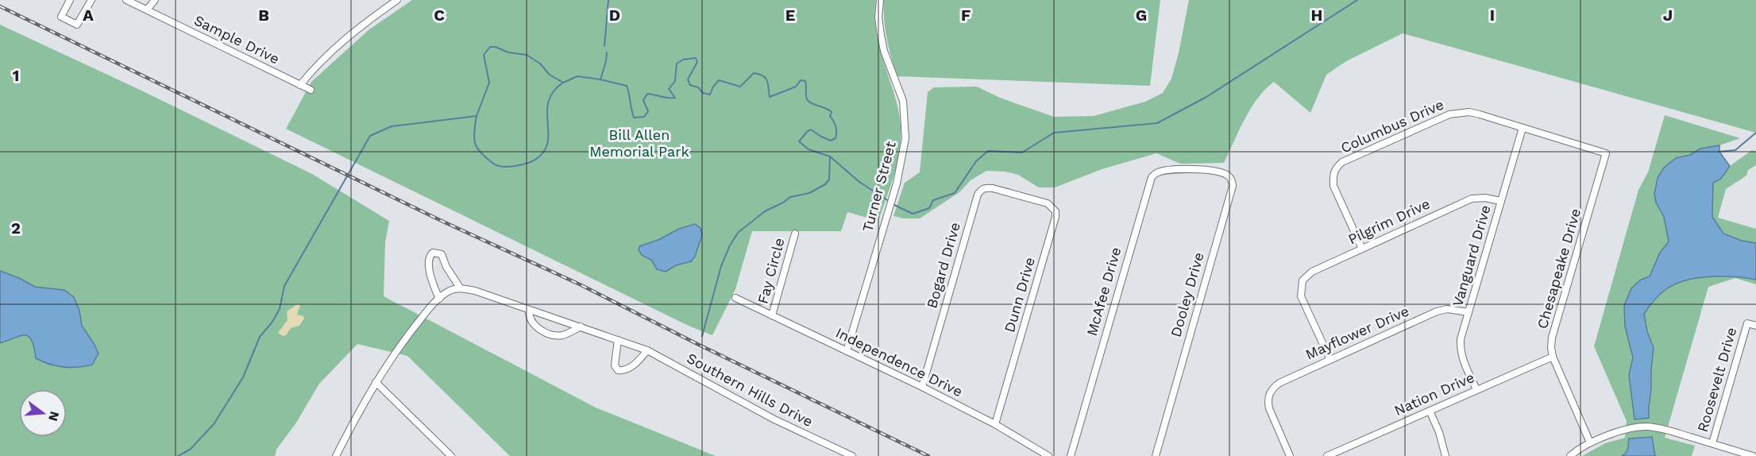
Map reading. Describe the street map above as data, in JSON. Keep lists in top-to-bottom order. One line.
{"streets":{"street":["Sample Drive","Columbus Drive","Turner Street","Pilgrim Drive","Vanguard Drive","Bogard Drive","Chesapeake Drive","Fay Circle","McAfee Drive","Dunn Drive","Dooley Drive","Mayflower Drive","Independence Drive","Roosevelt Drive","Southern Hills Drive","Nation Drive"]},"crossings":[["Columbus Drive","Pilgrim Drive"],["Columbus Drive","Vanguard Drive"],["Columbus Drive","Chesapeake Drive"],["Turner Street","Independence Drive"],["Pilgrim Drive","Vanguard Drive"],["Pilgrim Drive","Mayflower Drive"],["Vanguard Drive","Mayflower Drive"],["Vanguard Drive","Nation Drive"],["Bogard Drive","Dunn Drive"],["Bogard Drive","Independence Drive"],["Chesapeake Drive","Nation Drive"],["Fay Circle","Independence Drive"],["McAfee Drive","Dooley Drive"],["Dunn Drive","Independence Drive"]],"parks":["Bill Allen Memorial Park"],"north":"right","grid":{"columns":["A","B","C","D","E","F","G","H","I","J"],"rows":["1","2"]}}
